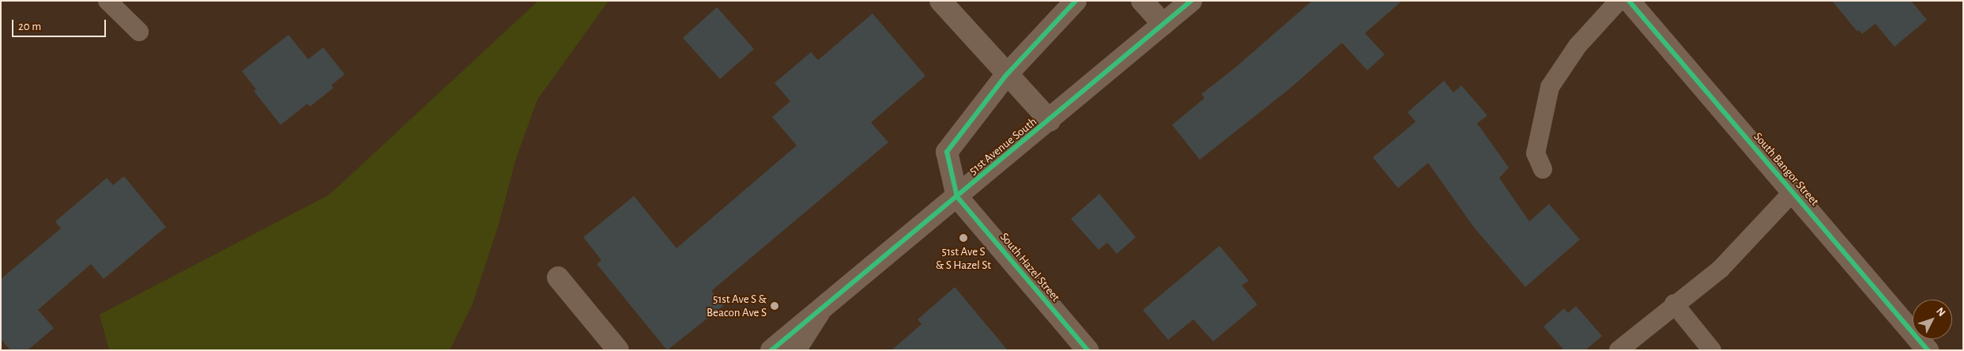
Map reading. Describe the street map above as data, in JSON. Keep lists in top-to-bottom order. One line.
{"streets":{"street":["51st Avenue South","South Bangor Street","South Hazel Street"]},"crossings":[["51st Avenue South","South Hazel Street"]],"places":["51st Ave S & S Hazel St","51st Ave S & Beacon Ave S"],"scale_bar":"20 m","north":"top right"}
